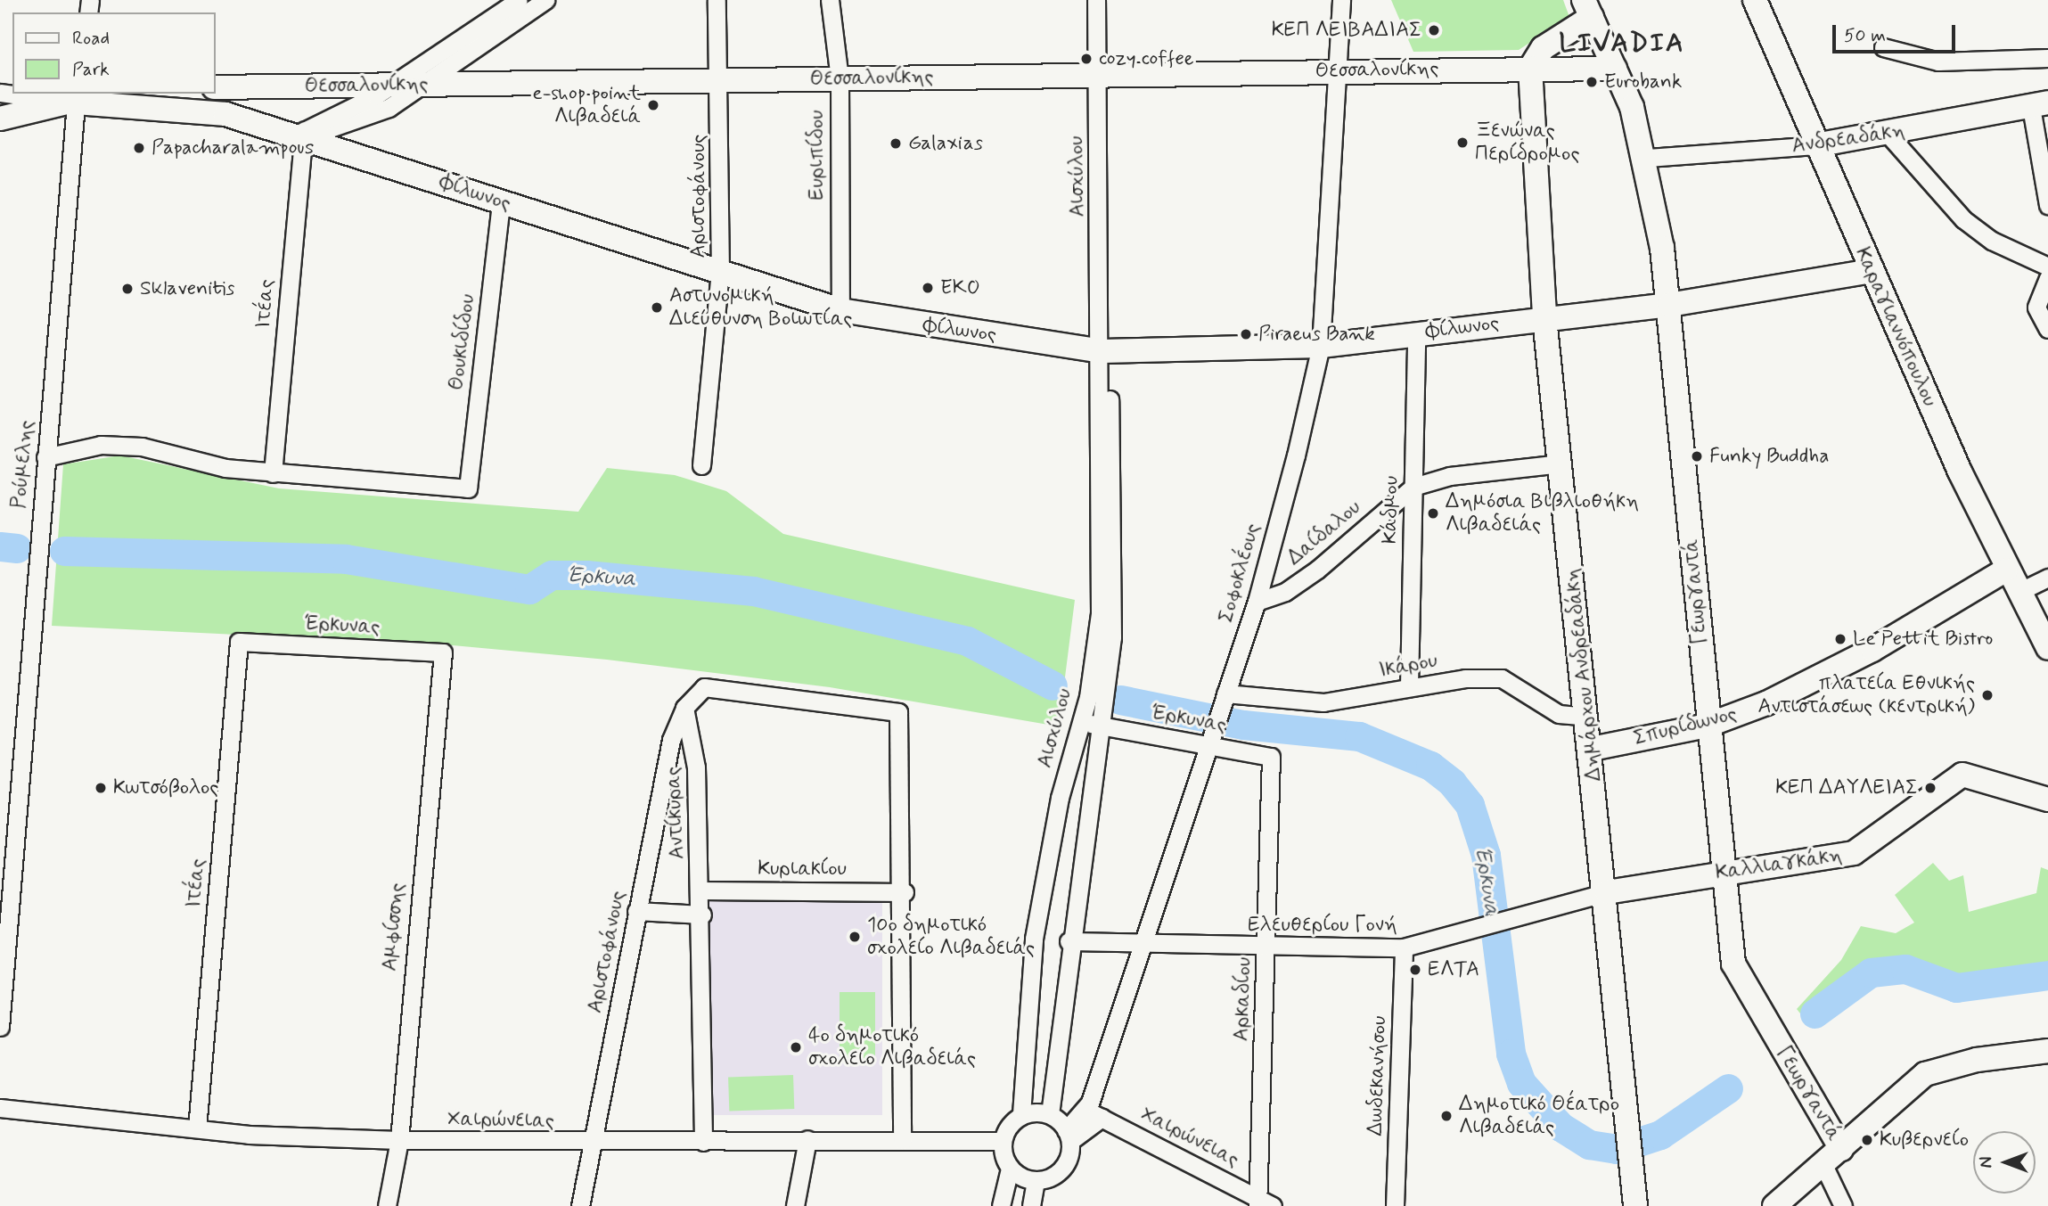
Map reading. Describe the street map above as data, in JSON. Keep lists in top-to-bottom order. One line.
{"streets":{"main road":["Θεσσαλονίκης","Ανδρεαδάκη","Φίλωνος","Καραγιαννόπουλου","Γεωργαντά","Δημάρχου Ανδρεαδάκη","Σπυρίδωνος","Καλλιαγκάκη"],"street":["Ευριπίδου","Αισχύλου","Αριστοφάνους","Ιτέας","Θουκιδίδου","Ρούμελης","Κάδμου","Δαίδαλου","Σοφοκλέους","Έρκυνας","Ικάρου","Αντίκυρας","Κυριακίου","Ελευθερίου Γονή","Αμφίσσης","Αρκαδίου","Δωδεκανήσου","Χαιρώνειας"]},"crossings":[["Θεσσαλονίκης","Ευριπίδου"],["Θεσσαλονίκης","Αισχύλου"],["Θεσσαλονίκης","Αριστοφάνους"],["Θεσσαλονίκης","Σοφοκλέους"],["Θεσσαλονίκης","Γεωργαντά"],["Θεσσαλονίκης","Δημάρχου Ανδρεαδάκη"],["Ανδρεαδάκη","Καραγιαννόπουλου"],["Ανδρεαδάκη","Γεωργαντά"],["Ευριπίδου","Φίλωνος"],["Αισχύλου","Φίλωνος"],["Αισχύλου","Σοφοκλέους"],["Αισχύλου","Έρκυνας"],["Αισχύλου","Ελευθερίου Γονή"],["Αισχύλου","Χαιρώνειας"],["Φίλωνος","Αριστοφάνους"],["Φίλωνος","Ιτέας"],["Φίλωνος","Καραγιαννόπουλου"],["Φίλωνος","Θουκιδίδου"],["Φίλωνος","Ρούμελης"],["Φίλωνος","Κάδμου"],["Φίλωνος","Σοφοκλέους"],["Φίλωνος","Γεωργαντά"],["Φίλωνος","Δημάρχου Ανδρεαδάκη"],["Αριστοφάνους","Αντίκυρας"],["Αριστοφάνους","Χαιρώνειας"],["Ιτέας","Θουκιδίδου"],["Ιτέας","Έρκυνας"],["Ιτέας","Χαιρώνειας"],["Καραγιαννόπουλου","Σπυρίδωνος"],["Κάδμου","Δαίδαλου"],["Κάδμου","Ικάρου"],["Δαίδαλου","Σοφοκλέους"],["Δαίδαλου","Δημάρχου Ανδρεαδάκη"],["Σοφοκλέους","Έρκυνας"],["Σοφοκλέους","Ικάρου"],["Σοφοκλέους","Ελευθερίου Γονή"],["Σοφοκλέους","Χαιρώνειας"],["Γεωργαντά","Σπυρίδωνος"],["Γεωργαντά","Καλλιαγκάκη"],["Έρκυνας","Αμφίσσης"],["Έρκυνας","Αρκαδίου"],["Ικάρου","Δημάρχου Ανδρεαδάκη"],["Δημάρχου Ανδρεαδάκη","Σπυρίδωνος"],["Δημάρχου Ανδρεαδάκη","Καλλιαγκάκη"],["Δημάρχου Ανδρεαδάκη","Ελευθερίου Γονή"],["Αντίκυρας","Κυριακίου"],["Αντίκυρας","Χαιρώνειας"],["Καλλιαγκάκη","Ελευθερίου Γονή"],["Ελευθερίου Γονή","Αρκαδίου"],["Ελευθερίου Γονή","Δωδεκανήσου"],["Αμφίσσης","Χαιρώνειας"],["Αρκαδίου","Χαιρώνειας"]],"districts":["LIVADIA"],"water":["Έρκυνα"],"places":["ΚΕΠ ΛΕΙΒΑΔΙΑΣ","cozy coffee","Eurobank","e-shop point Λιβαδειά","Ξενώνας Περίδρομος","Galaxias","Papacharalampous","EKO","Sklavenitis","Αστυνομική Διεύθυνση Βοιωτίας","Piraeus Bank","Funky Buddha","Δημόσια Βιβλιοθήκη Λιβαδειάς","Le Pettit Bistro","πλατεία Εθνικής Αντιστάσεως (κεντρική)","Κωτσόβολος","ΚΕΠ ΔΑΥΛΕΙΑΣ","10ο δημοτικό σχολείο Λιβαδειάς","ΕΛΤΑ","4ο δημοτικό σχολείο Λιβαδειάς","Δημοτικό Θέατρο Λιβαδειάς","Κυβερνείο"],"legend":["Road","Park"],"scale_bar":"50 m","north":"left"}
